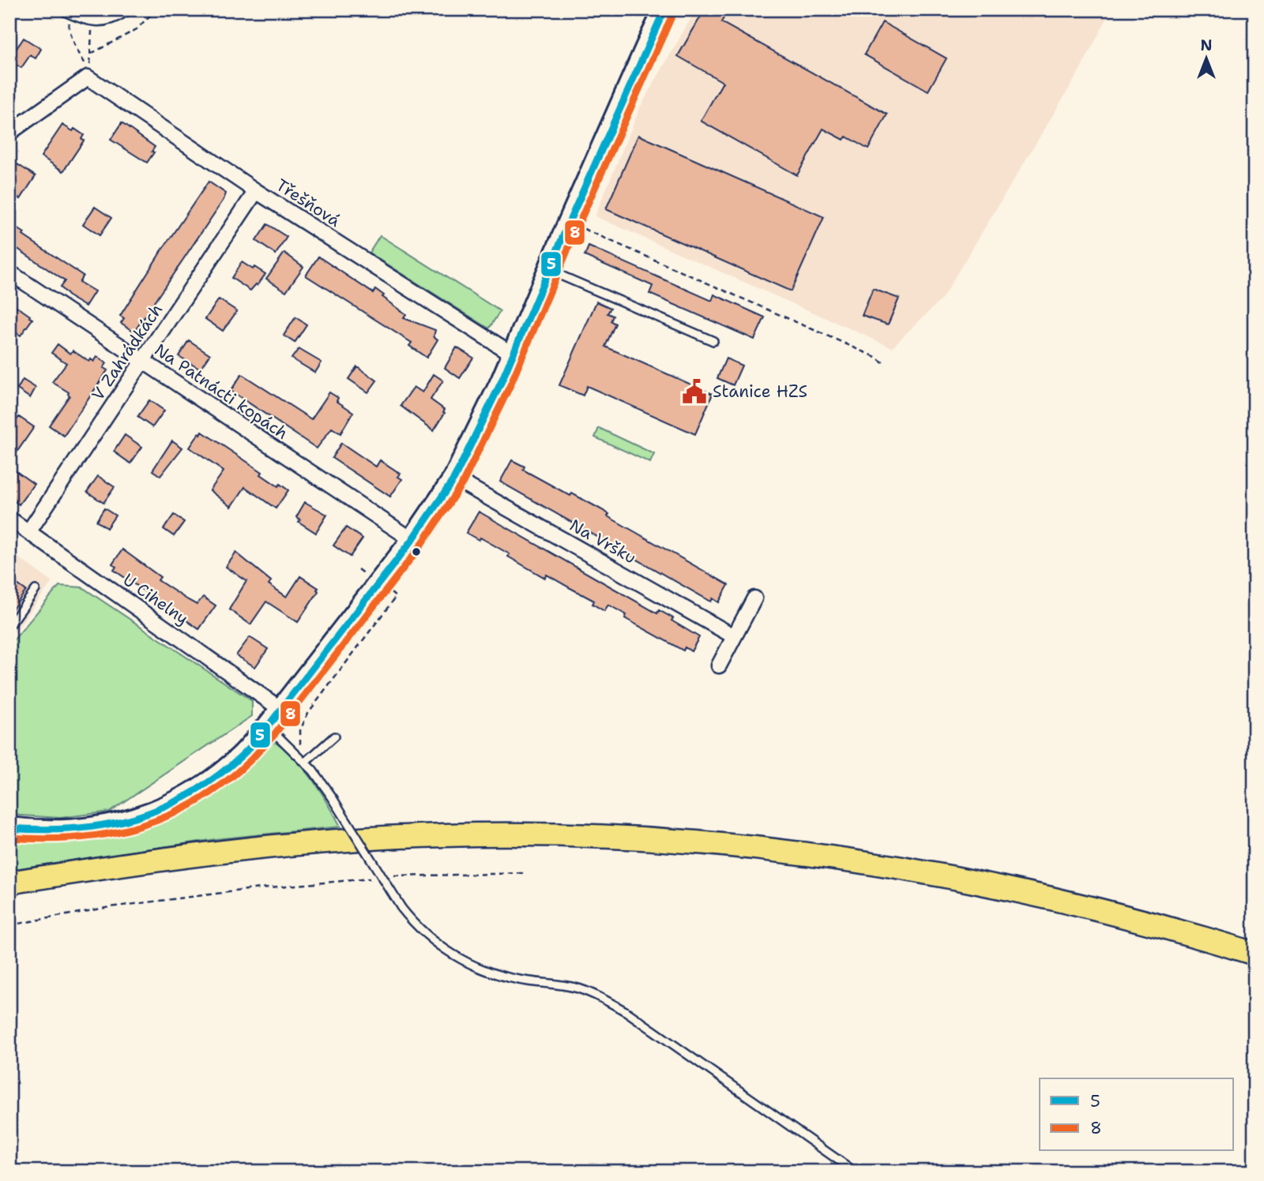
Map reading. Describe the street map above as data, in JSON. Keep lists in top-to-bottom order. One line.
{"streets":{"street":["Třešňová","V Zahrádkách","Na Patnácti kopách","Na Vršku","U Cihelny"]},"crossings":[["Třešňová","V Zahrádkách"],["V Zahrádkách","Na Patnácti kopách"],["V Zahrádkách","U Cihelny"]],"places":{"public building":["Stanice HZS"]},"lines":["transit line 5","transit line 8"],"legend":["5","8"],"north":"top"}
